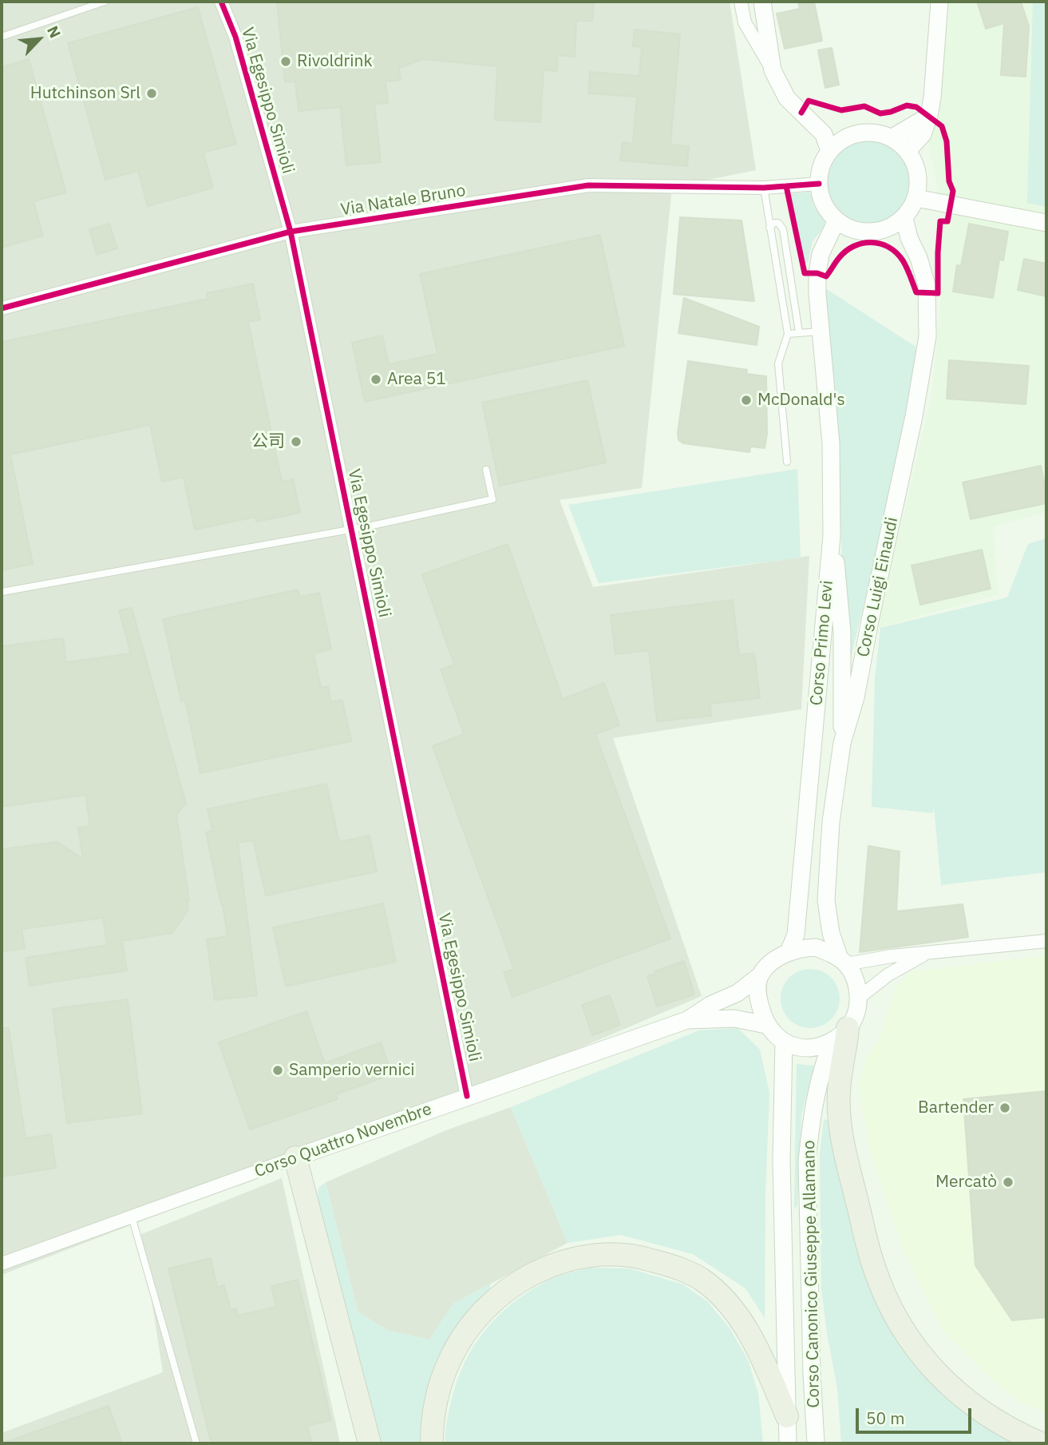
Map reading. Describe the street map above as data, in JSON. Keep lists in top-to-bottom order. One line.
{"streets":{"main road":["Corso Luigi Einaudi","Corso Primo Levi","Corso Quattro Novembre","Corso Canonico Giuseppe Allamano"],"street":["Via Egesippo Simioli","Via Natale Bruno"]},"crossings":[["Via Egesippo Simioli","Via Natale Bruno"],["Via Egesippo Simioli","Corso Quattro Novembre"],["Via Natale Bruno","Corso Luigi Einaudi"],["Via Natale Bruno","Corso Primo Levi"],["Corso Luigi Einaudi","Corso Primo Levi"],["Corso Luigi Einaudi","Corso Quattro Novembre"],["Corso Luigi Einaudi","Corso Canonico Giuseppe Allamano"],["Corso Primo Levi","Corso Quattro Novembre"],["Corso Primo Levi","Corso Canonico Giuseppe Allamano"],["Corso Quattro Novembre","Corso Canonico Giuseppe Allamano"]],"places":["Rivoldrink","Hutchinson Srl","Area 51","McDonald's","公司","Samperio vernici","Bartender","Mercatò"],"scale_bar":"50 m","north":"top right"}
